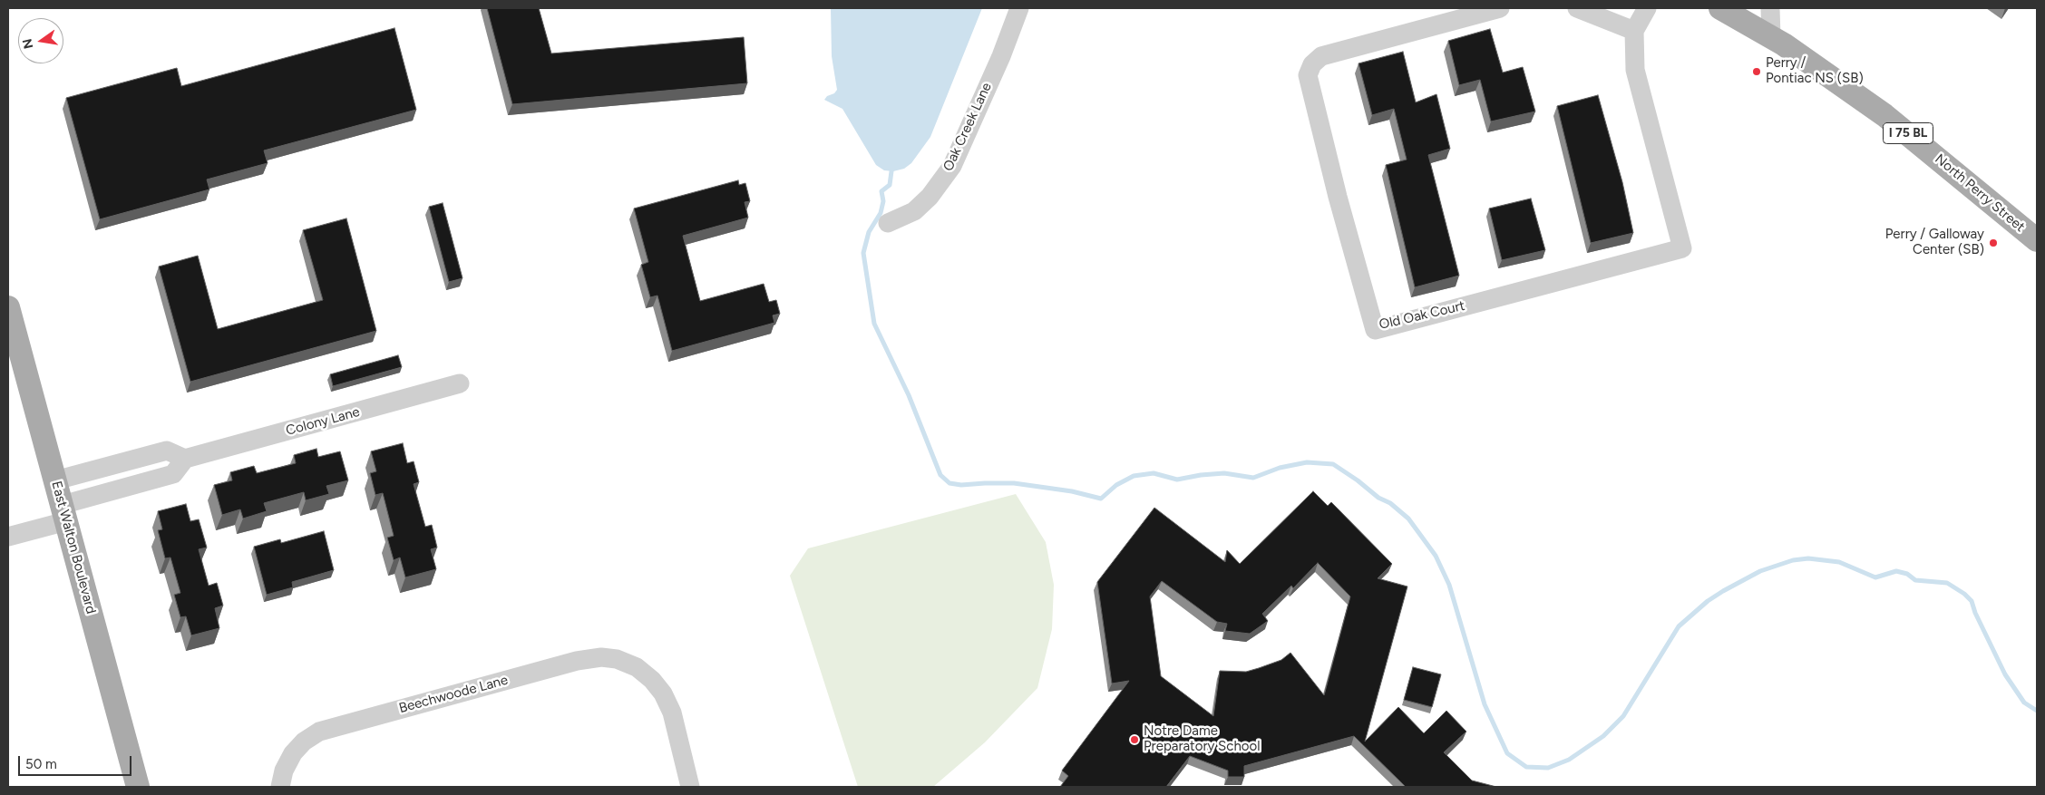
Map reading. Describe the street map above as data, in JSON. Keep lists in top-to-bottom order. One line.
{"streets":{"main road":["I 75 BL","North Perry Street","East Walton Boulevard"],"street":["Oak Creek Lane","Old Oak Court","Colony Lane","Beechwoode Lane"]},"places":["Perry / Pontiac NS (SB)","Perry / Galloway Center (SB)","Notre Dame Preparatory School"],"scale_bar":"50 m","north":"left"}
